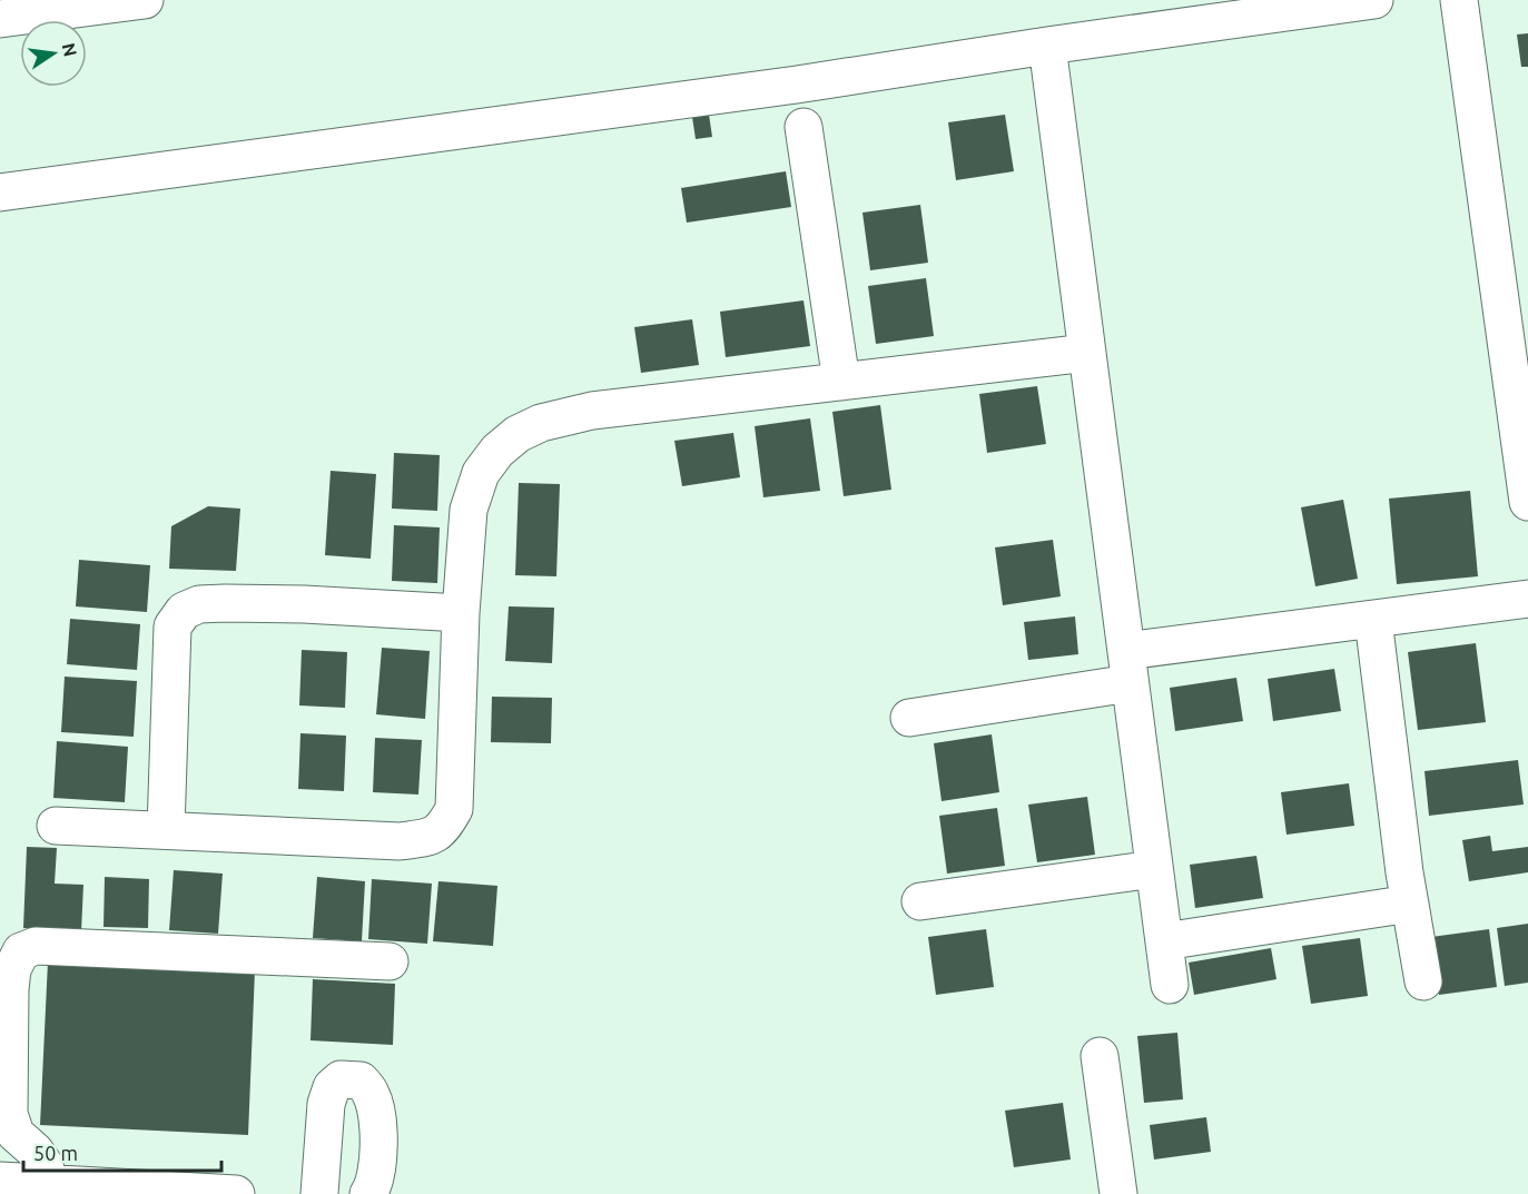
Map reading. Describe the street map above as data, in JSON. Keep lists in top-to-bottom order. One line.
{"scale_bar":"50 m","north":"right"}
